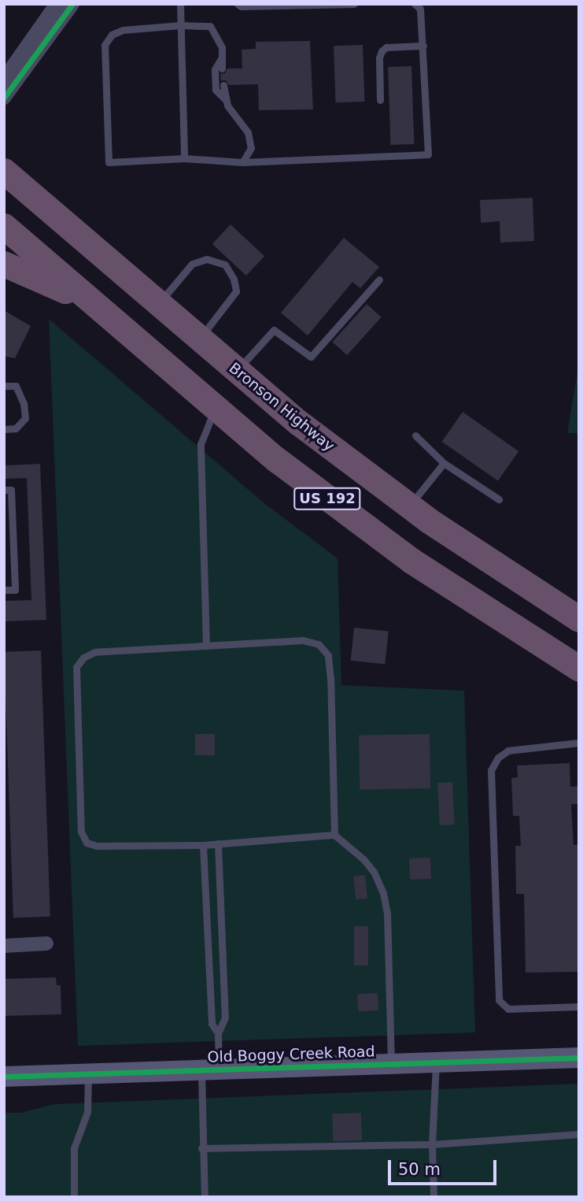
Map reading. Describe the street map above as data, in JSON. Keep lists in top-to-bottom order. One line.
{"streets":{"highway":["Bronson Highway","US 192"],"street":["Old Boggy Creek Road"]},"scale_bar":"50 m"}
